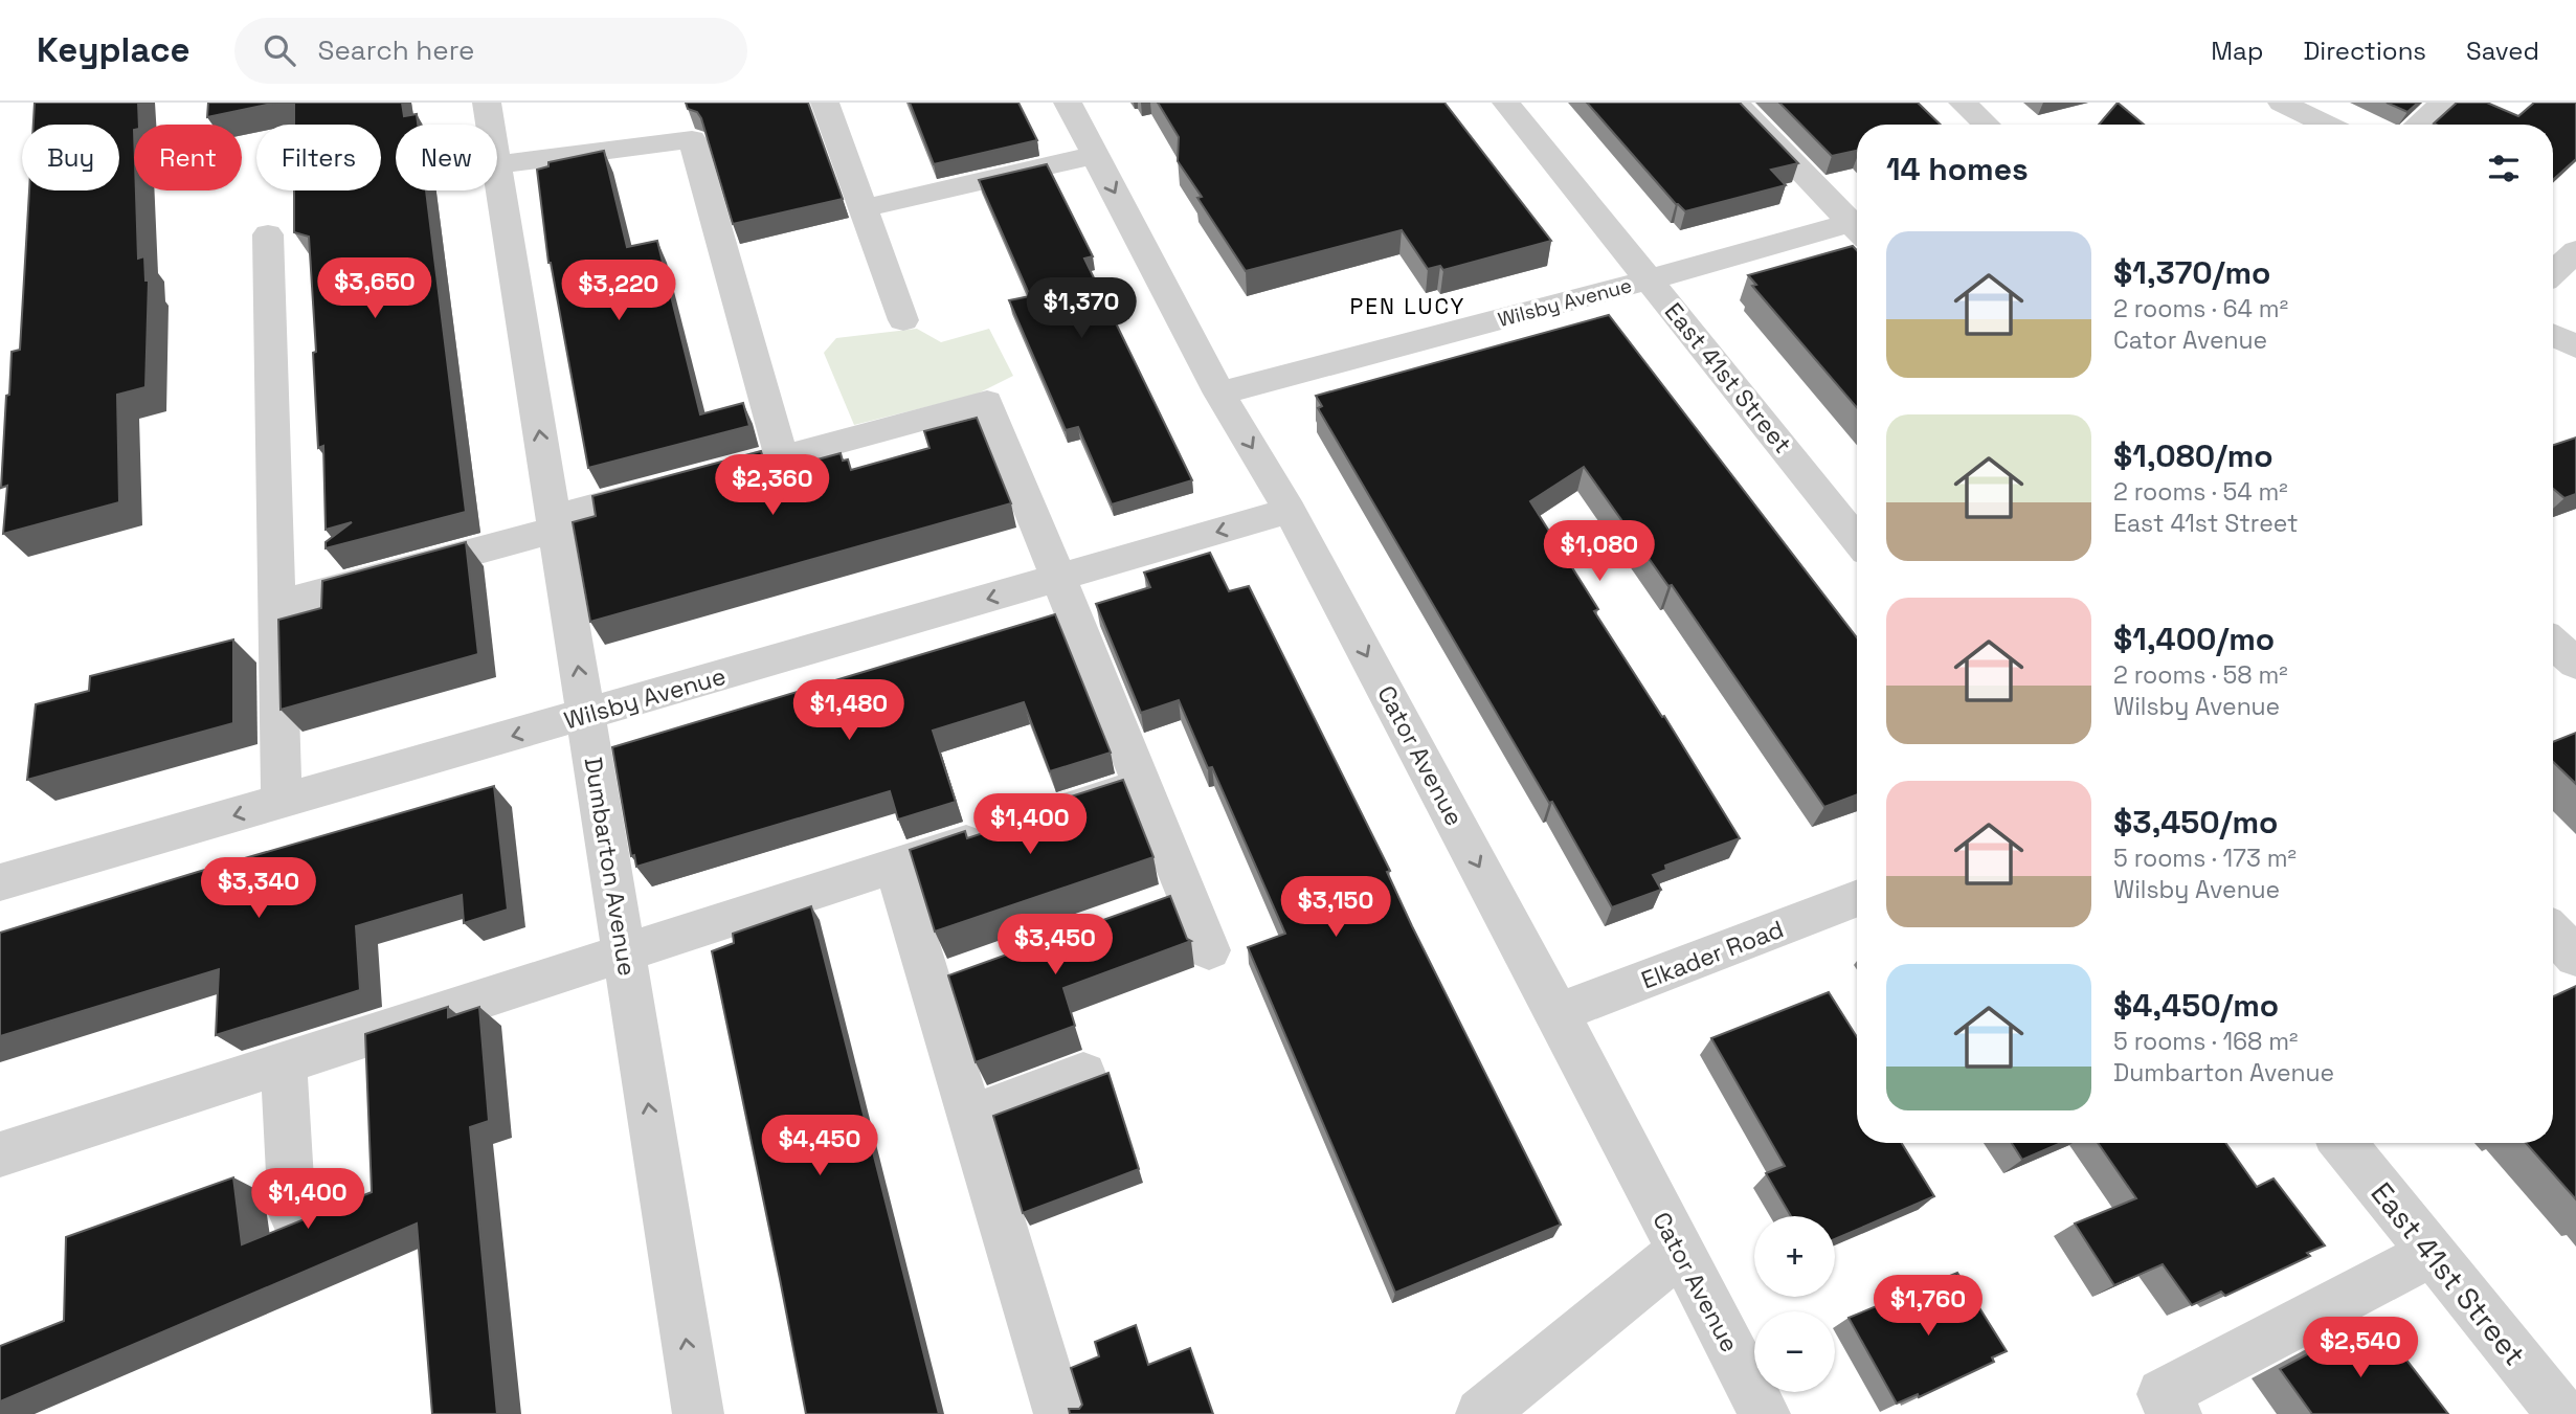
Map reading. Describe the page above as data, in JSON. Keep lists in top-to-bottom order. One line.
{"streets":{"street":["Wilsby Avenue","East 41st Street","Cator Avenue","Dumbarton Avenue","Elkader Road"]},"crossings":[["Wilsby Avenue","East 41st Street"],["Wilsby Avenue","Cator Avenue"],["Wilsby Avenue","Dumbarton Avenue"],["Cator Avenue","Elkader Road"]],"districts":["PEN LUCY"],"page":{"header":"Keyplace","search":"Search here","nav":["Map","Directions","Saved"],"chip":["Buy","Rent","Filters","New"],"heading":"14 homes","list":[{"name":"$1,370/mo","note":"2 rooms · 64 m² · Cator Avenue"},{"name":"$1,080/mo","note":"2 rooms · 54 m² · East 41st Street"},{"name":"$1,400/mo","note":"2 rooms · 58 m² · Wilsby Avenue"},{"name":"$3,450/mo","note":"5 rooms · 173 m² · Wilsby Avenue"},{"name":"$4,450/mo","note":"5 rooms · 168 m² · Dumbarton Avenue"}],"price":["$3,650","$3,220","$1,370","$2,360","$1,080","$1,480","$1,400","$3,340","$3,150","$3,450","$4,450","$1,400","$1,760","$2,540"],"map_buttons":["+","−"]}}
